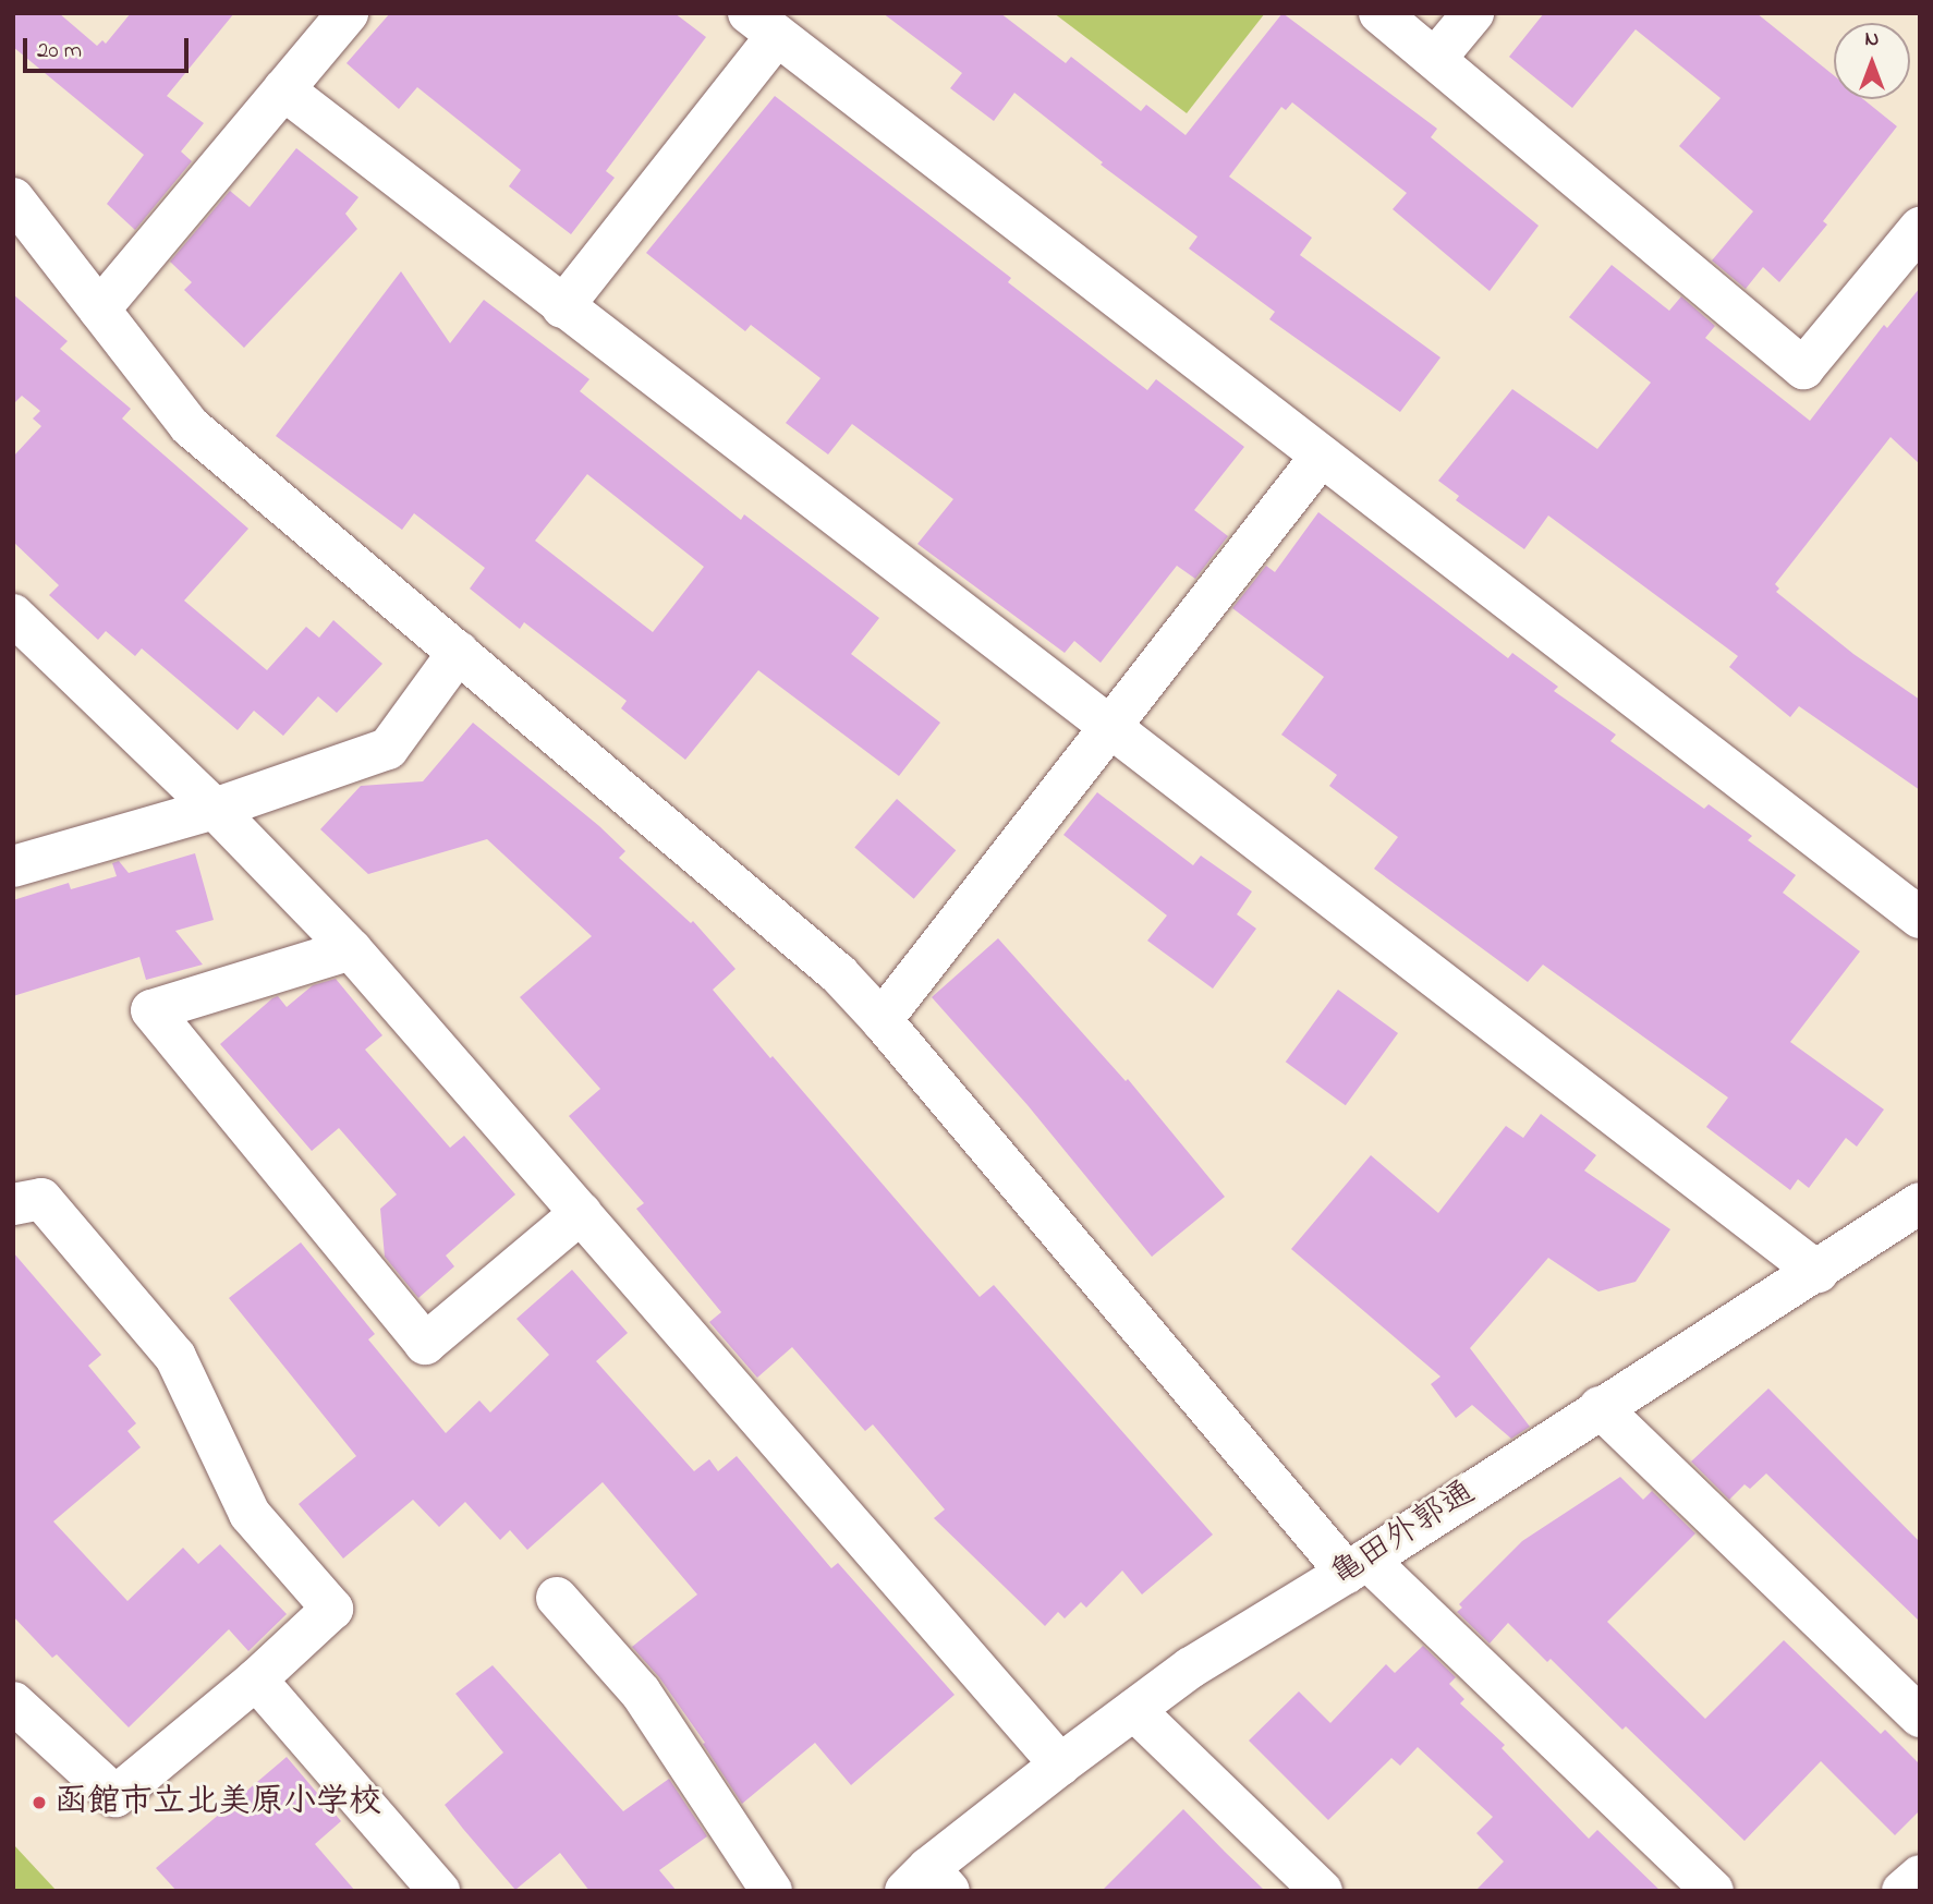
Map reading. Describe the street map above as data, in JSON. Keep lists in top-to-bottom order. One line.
{"streets":{"street":["亀田外郭通"]},"places":["函館市立北美原小学校"],"scale_bar":"20 m","north":"top"}
